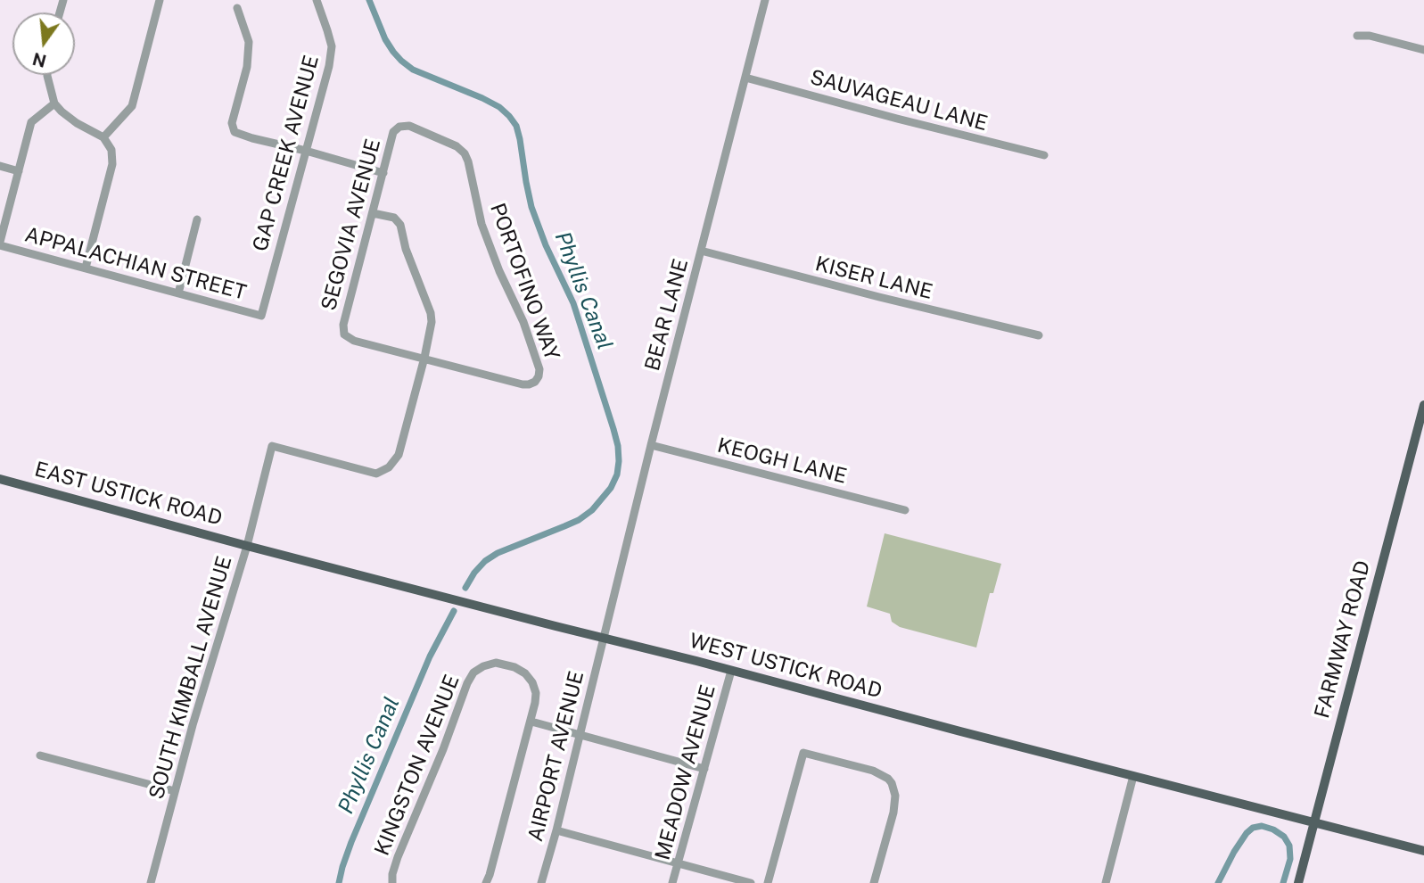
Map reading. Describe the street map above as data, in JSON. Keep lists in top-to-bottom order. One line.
{"streets":{"main road":["EAST USTICK ROAD","FARMWAY ROAD","WEST USTICK ROAD"],"street":["SAUVAGEAU LANE","GAP CREEK AVENUE","SEGOVIA AVENUE","APPALACHIAN STREET","KISER LANE","PORTOFINO WAY","BEAR LANE","KEOGH LANE","SOUTH KIMBALL AVENUE","AIRPORT AVENUE","KINGSTON AVENUE","MEADOW AVENUE"]},"crossings":[["SAUVAGEAU LANE","BEAR LANE"],["GAP CREEK AVENUE","APPALACHIAN STREET"],["SEGOVIA AVENUE","PORTOFINO WAY"],["SEGOVIA AVENUE","SOUTH KIMBALL AVENUE"],["KISER LANE","BEAR LANE"],["PORTOFINO WAY","SOUTH KIMBALL AVENUE"],["BEAR LANE","KEOGH LANE"],["BEAR LANE","WEST USTICK ROAD"],["BEAR LANE","AIRPORT AVENUE"],["EAST USTICK ROAD","WEST USTICK ROAD"],["EAST USTICK ROAD","SOUTH KIMBALL AVENUE"],["FARMWAY ROAD","WEST USTICK ROAD"],["WEST USTICK ROAD","SOUTH KIMBALL AVENUE"],["WEST USTICK ROAD","AIRPORT AVENUE"],["WEST USTICK ROAD","MEADOW AVENUE"]],"water":["Phyllis Canal"],"north":"bottom"}
